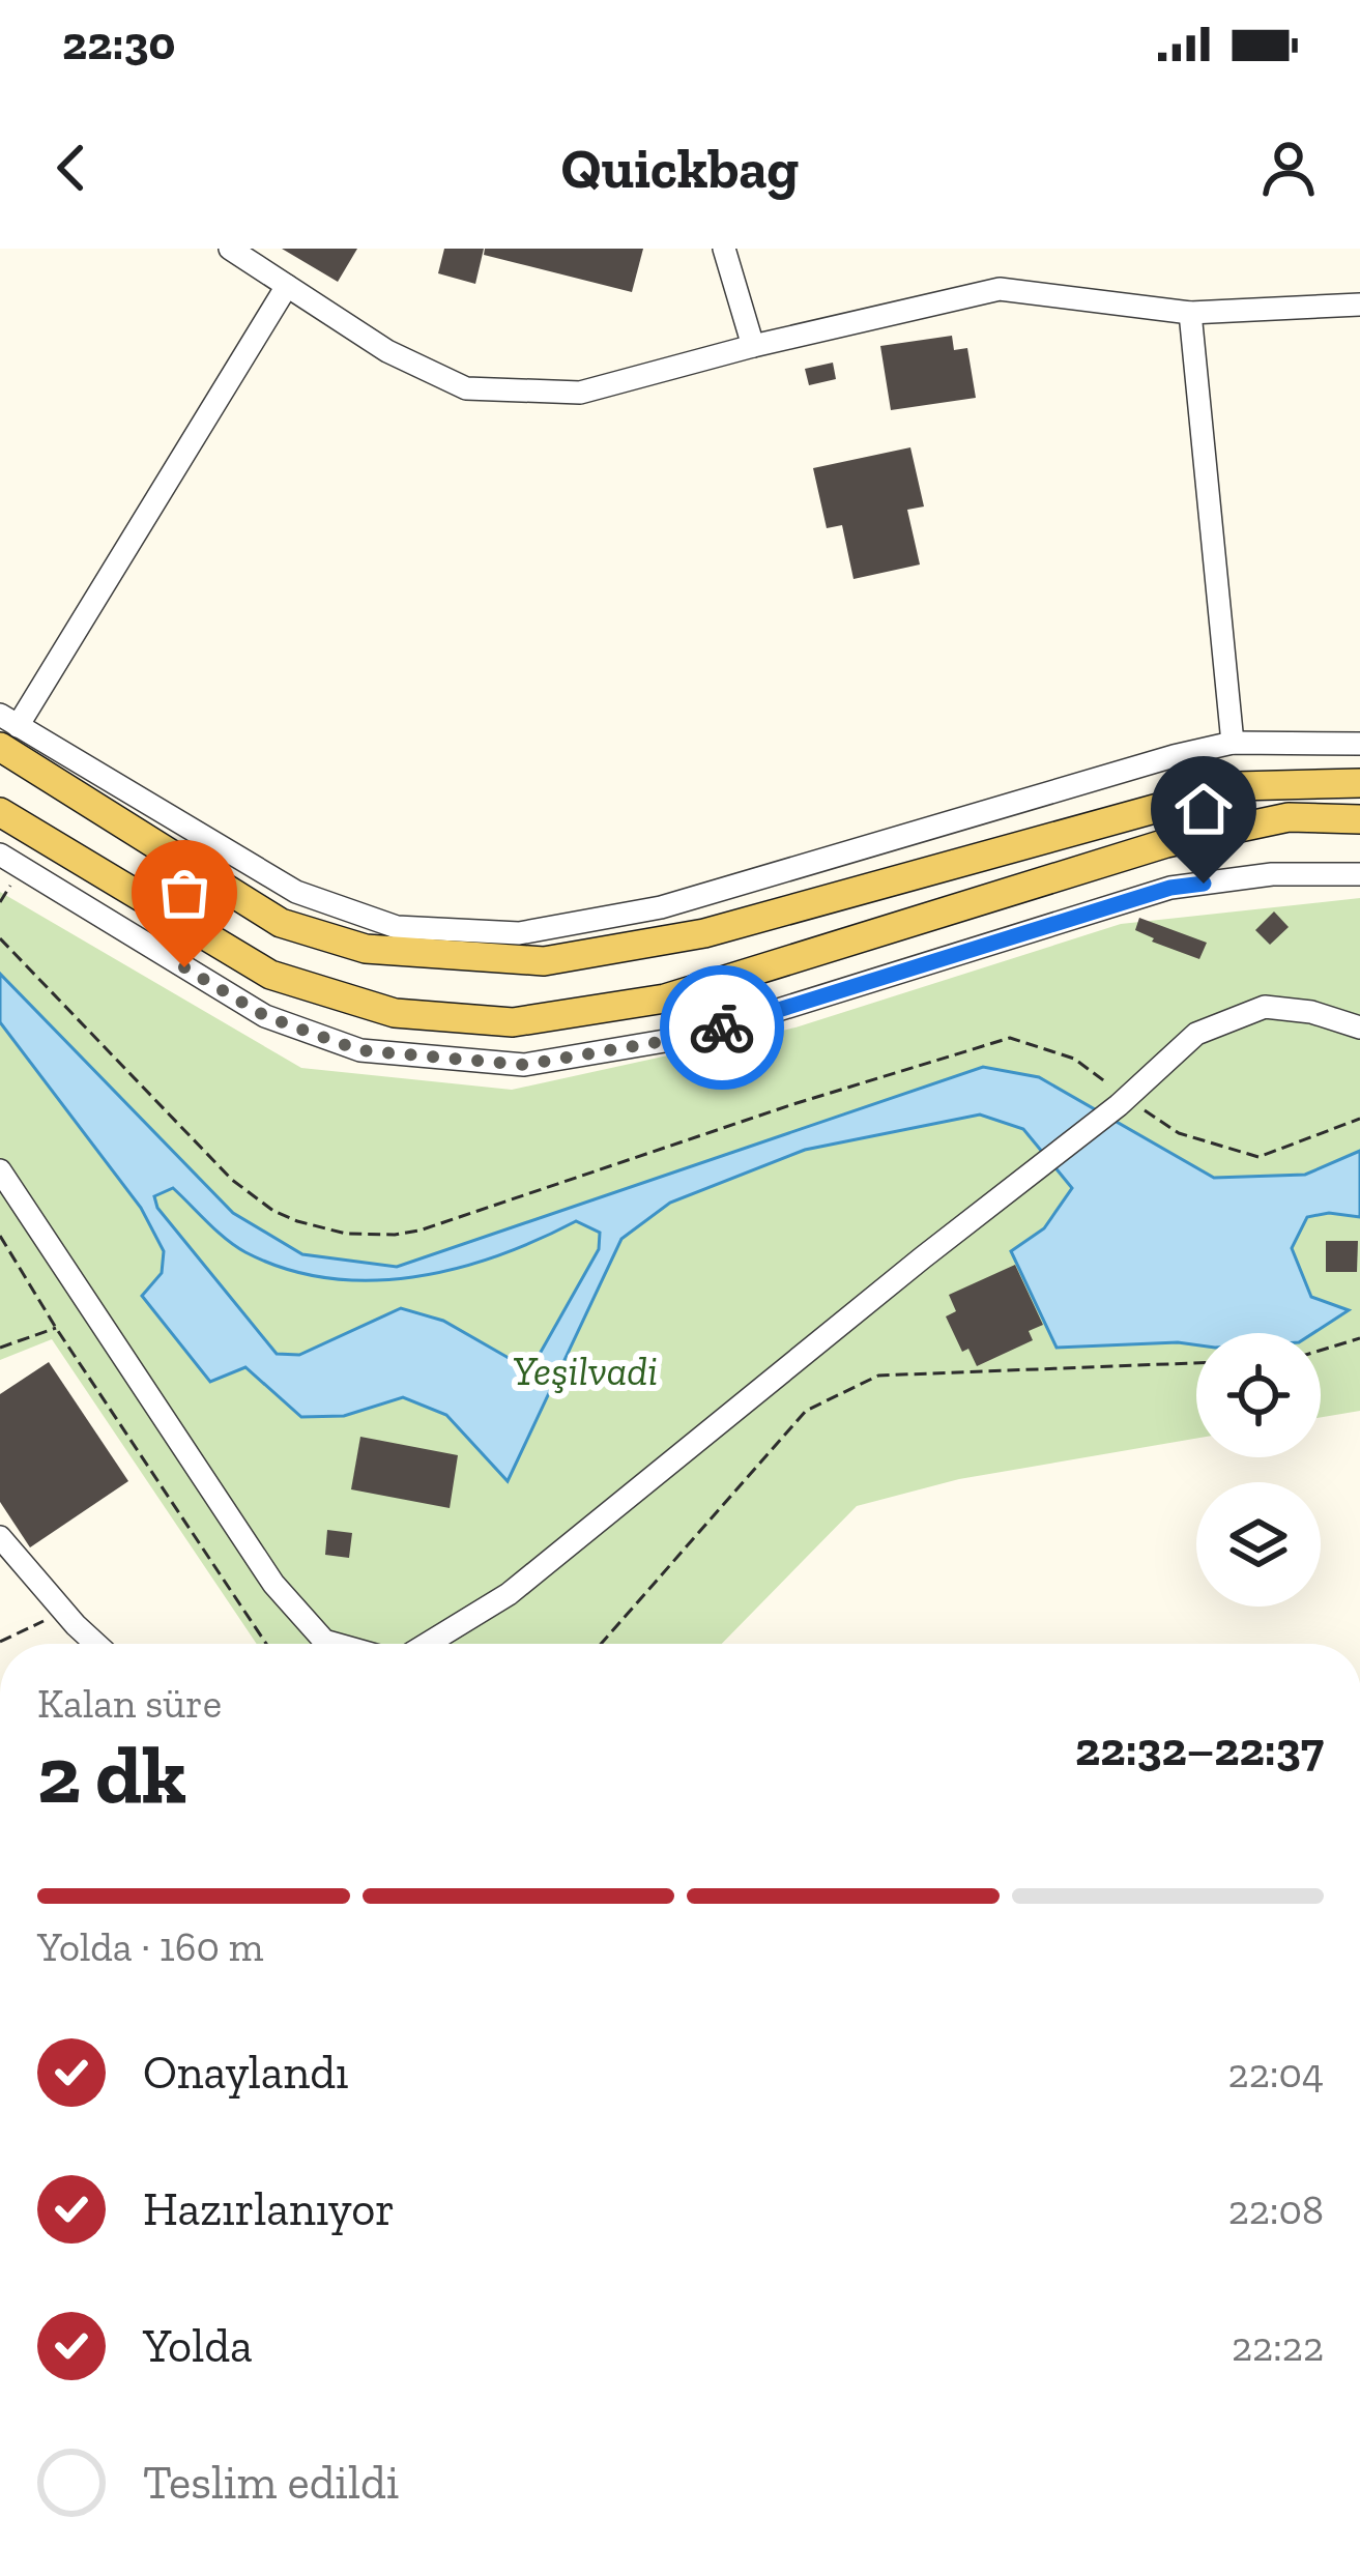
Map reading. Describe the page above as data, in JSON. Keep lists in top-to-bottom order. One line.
{"parks":["Yeşilvadi"],"page":{"status":"22:30","header":"Quickbag","heading":["2 dk","Kalan süre","22:32–22:37"],"bar":"Yolda · 160 m","list":[["Onaylandı","22:04"],["Hazırlanıyor","22:08"],["Yolda","22:22"],"Teslim edildi"]}}
